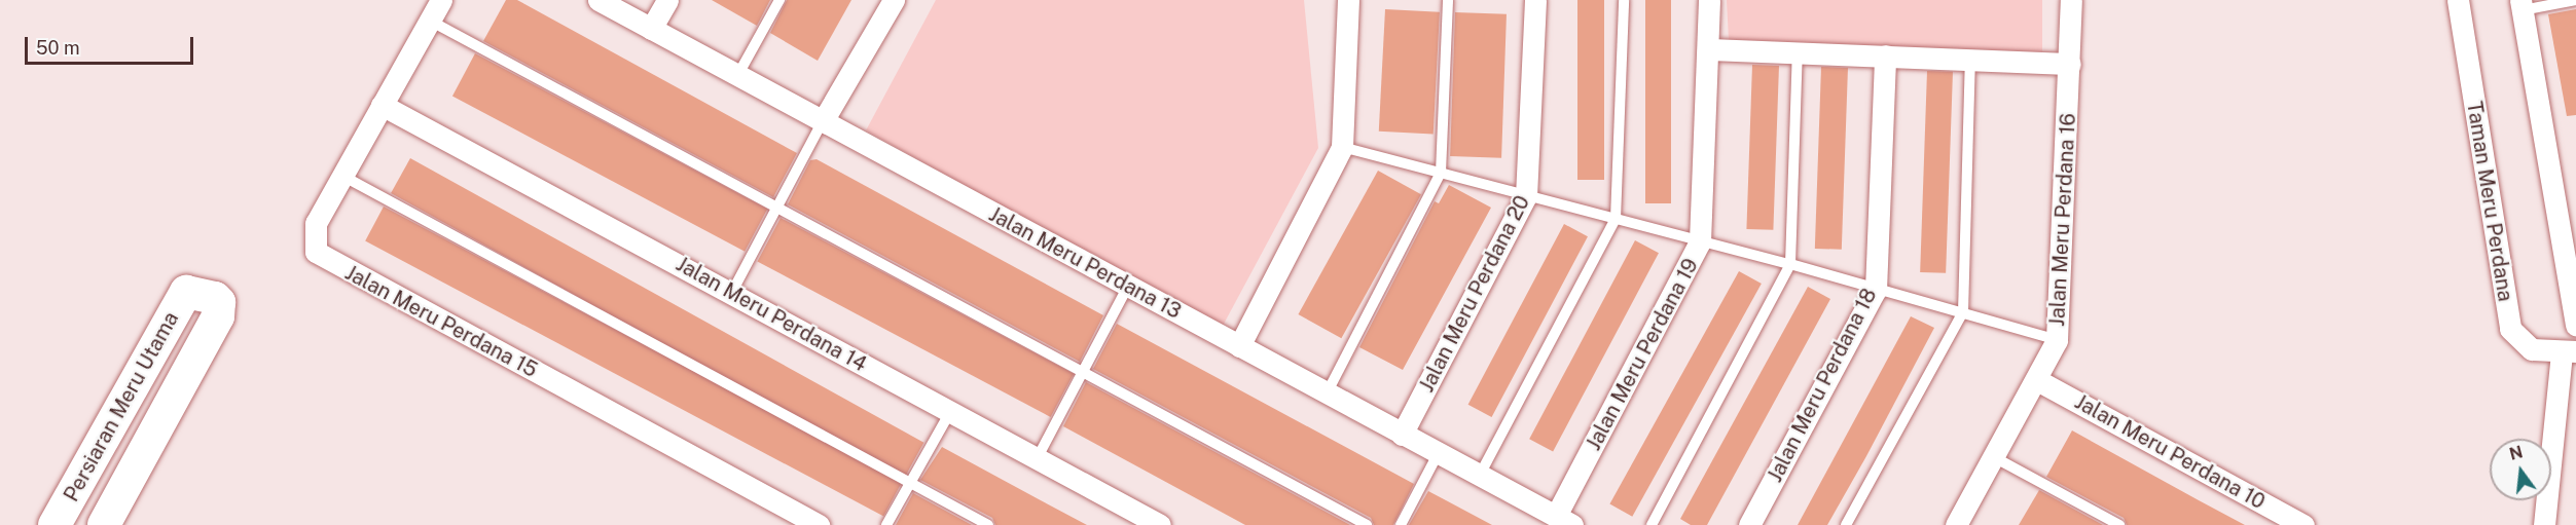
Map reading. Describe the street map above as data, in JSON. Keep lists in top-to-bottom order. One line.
{"streets":{"main road":["Persiaran Meru Utama"],"street":["Taman Meru Perdana","Jalan Meru Perdana 16","Jalan Meru Perdana 13","Jalan Meru Perdana 20","Jalan Meru Perdana 14","Jalan Meru Perdana 15","Jalan Meru Perdana 19","Jalan Meru Perdana 18","Jalan Meru Perdana 10"]},"crossings":[["Jalan Meru Perdana 16","Jalan Meru Perdana 10"],["Jalan Meru Perdana 13","Jalan Meru Perdana 20"],["Jalan Meru Perdana 13","Jalan Meru Perdana 19"],["Jalan Meru Perdana 14","Jalan Meru Perdana 15"]],"scale_bar":"50 m","north":"top"}
